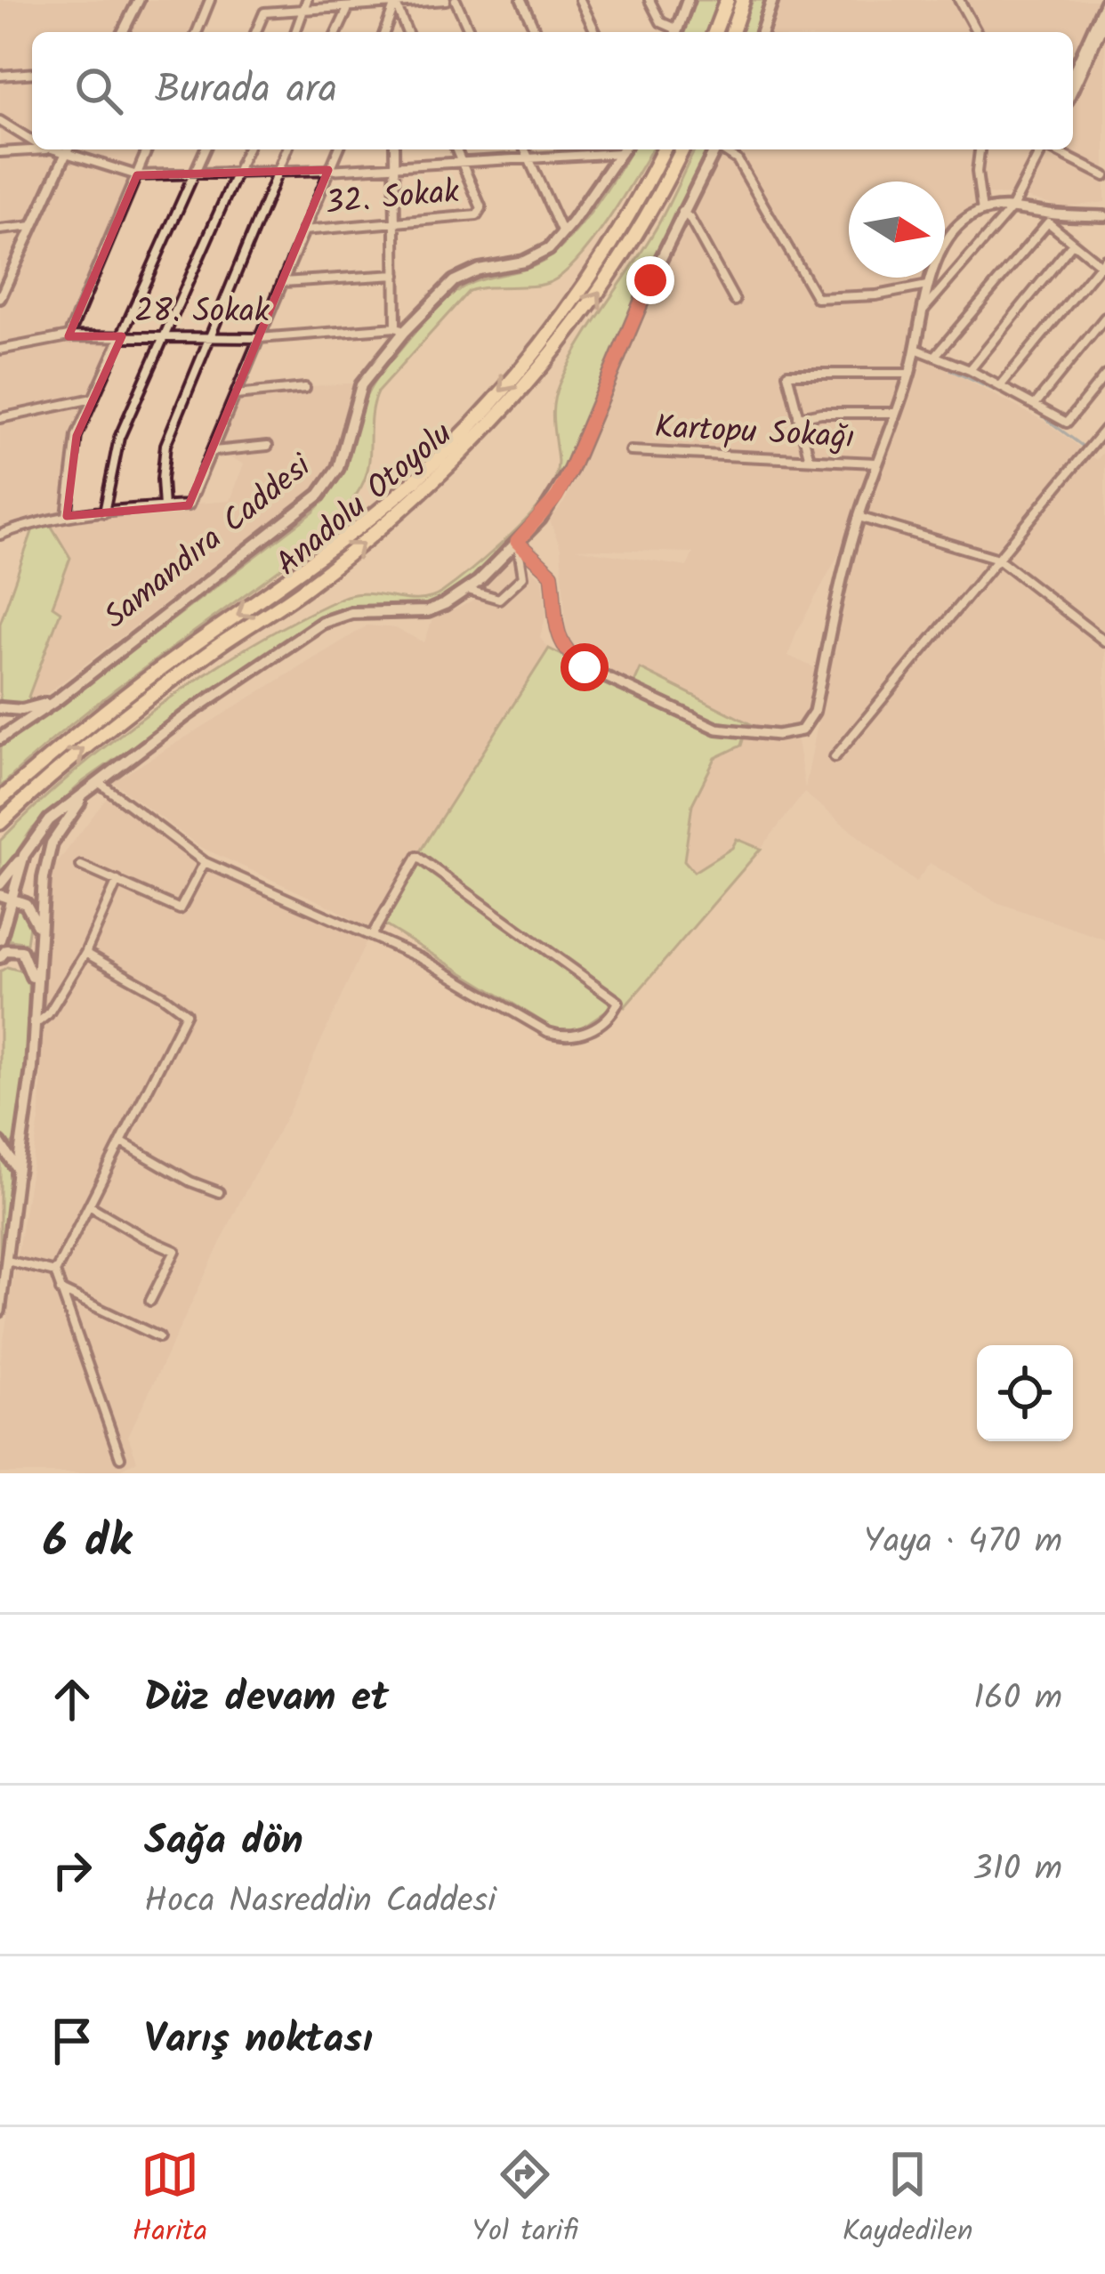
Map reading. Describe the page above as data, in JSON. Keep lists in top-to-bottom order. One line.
{"streets":{"highway":["Anadolu Otoyolu"],"main road":["Samandıra Caddesi"],"street":["32. Sokak","28. Sokak","Kartopu Sokağı"]},"crossings":[["28. Sokak","Samandıra Caddesi"]],"north":"right","page":{"search":"Burada ara","heading":["6 dk","Yaya · 470 m"],"list":[["Düz devam et","160 m"],["Sağa dön","Hoca Nasreddin Caddesi","310 m"],"Varış noktası"],"nav":["Harita","Yol tarifi","Kaydedilen"]}}
